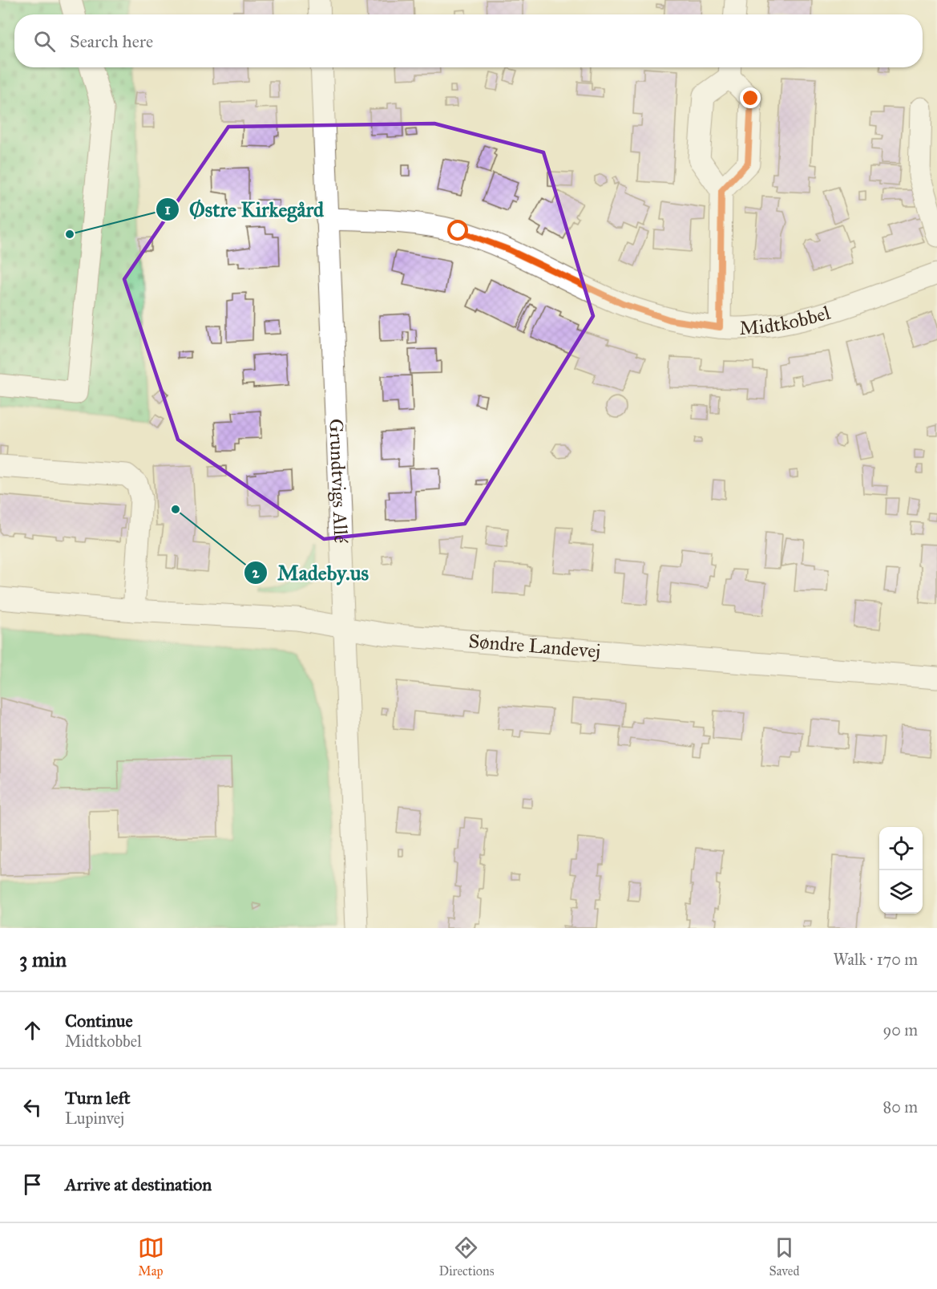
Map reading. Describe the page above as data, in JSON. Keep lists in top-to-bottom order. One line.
{"streets":{"street":["Midtkobbel","Grundtvigs Allé","Søndre Landevej"]},"crossings":[["Midtkobbel","Grundtvigs Allé"],["Grundtvigs Allé","Søndre Landevej"]],"places":["Østre Kirkegård","Madeby.us"],"page":{"search":"Search here","heading":["3 min","Walk · 170 m"],"list":[["Continue","Midtkobbel","90 m"],["Turn left","Lupinvej","80 m"],"Arrive at destination"],"nav":["Map","Directions","Saved"]}}
